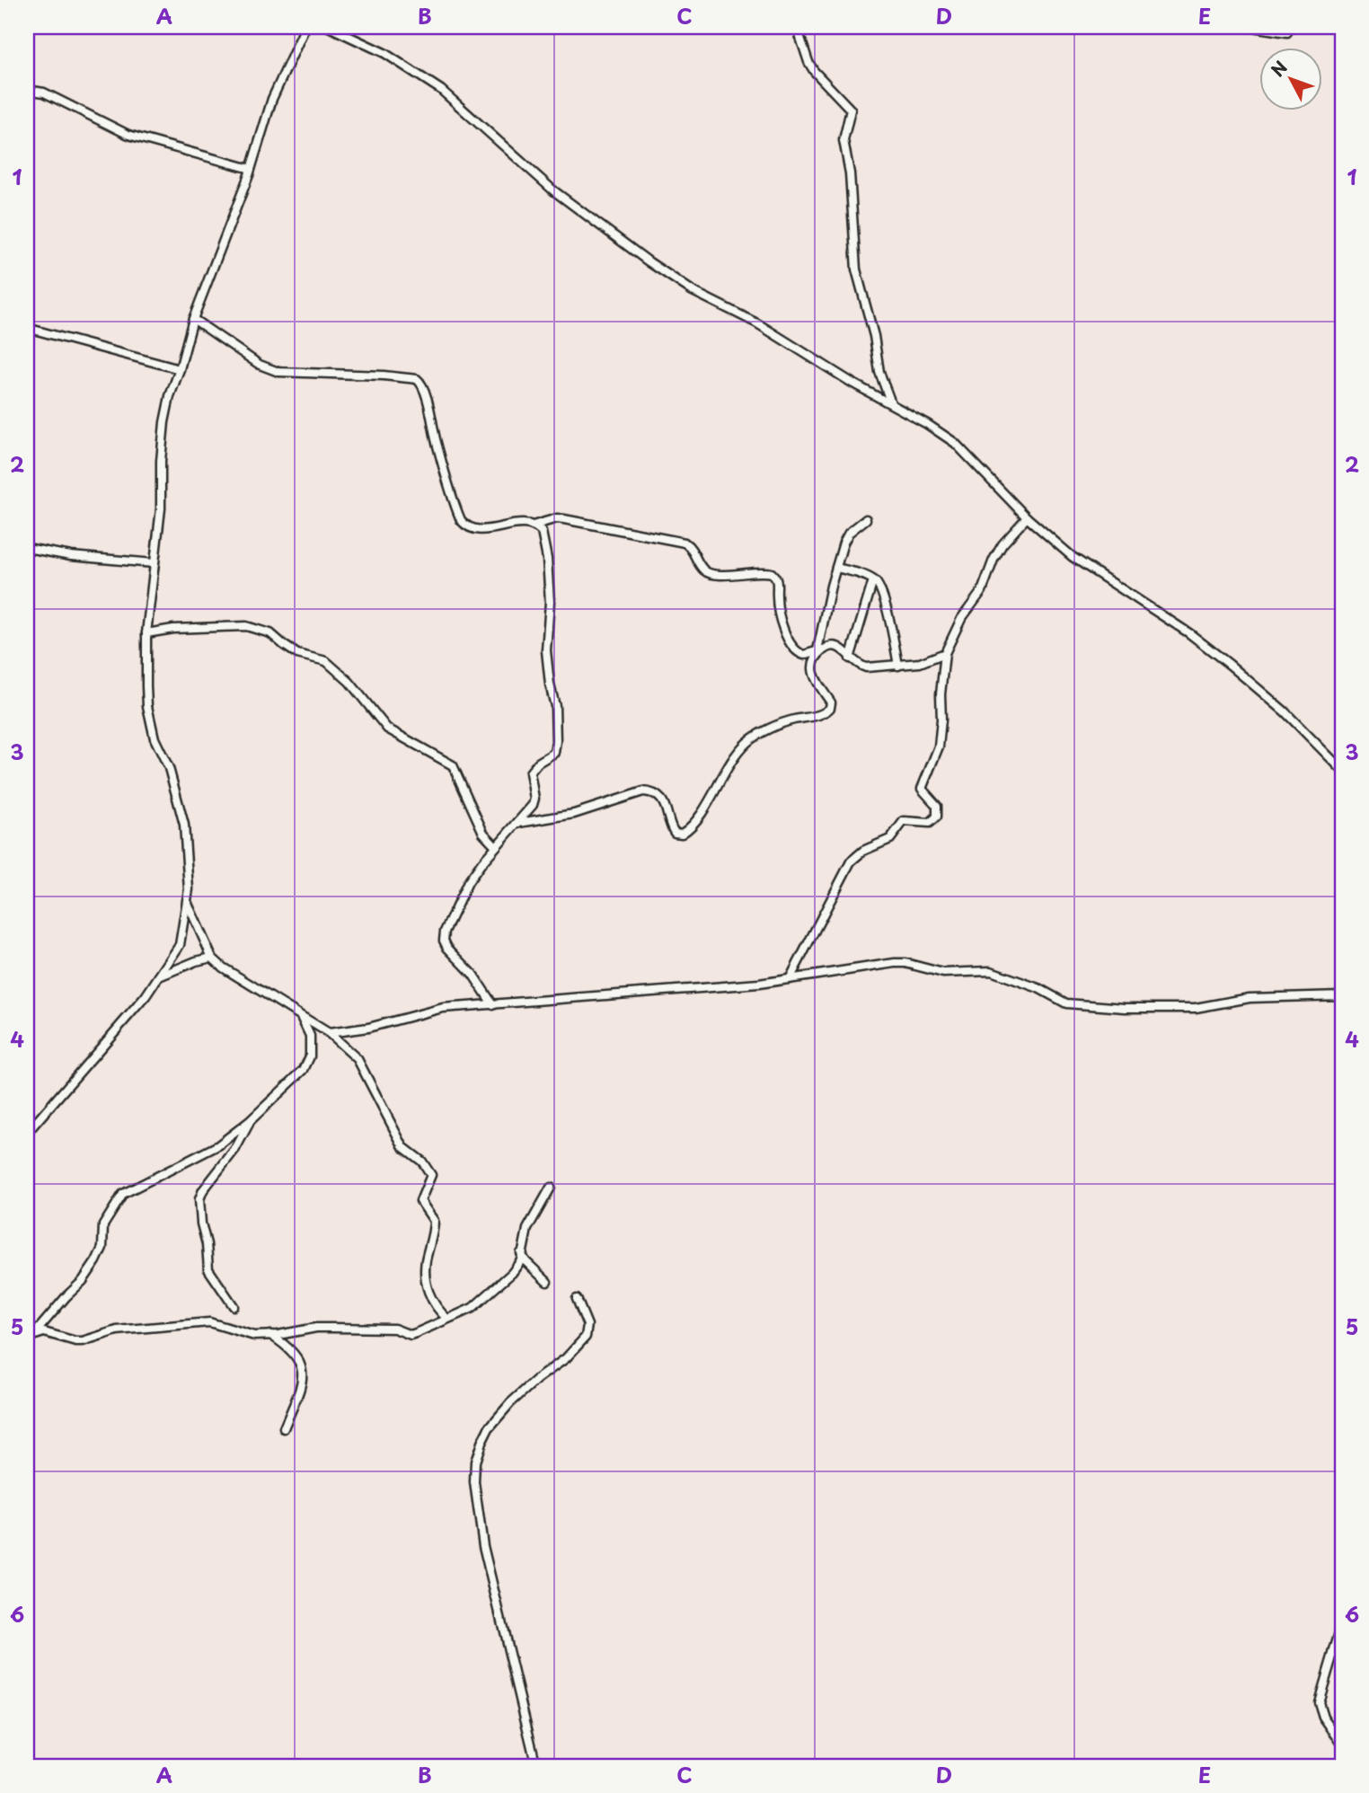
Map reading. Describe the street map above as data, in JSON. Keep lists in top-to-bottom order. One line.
{"north":"top left","grid":{"columns":["A","B","C","D","E"],"rows":["1","2","3","4","5","6"]}}
